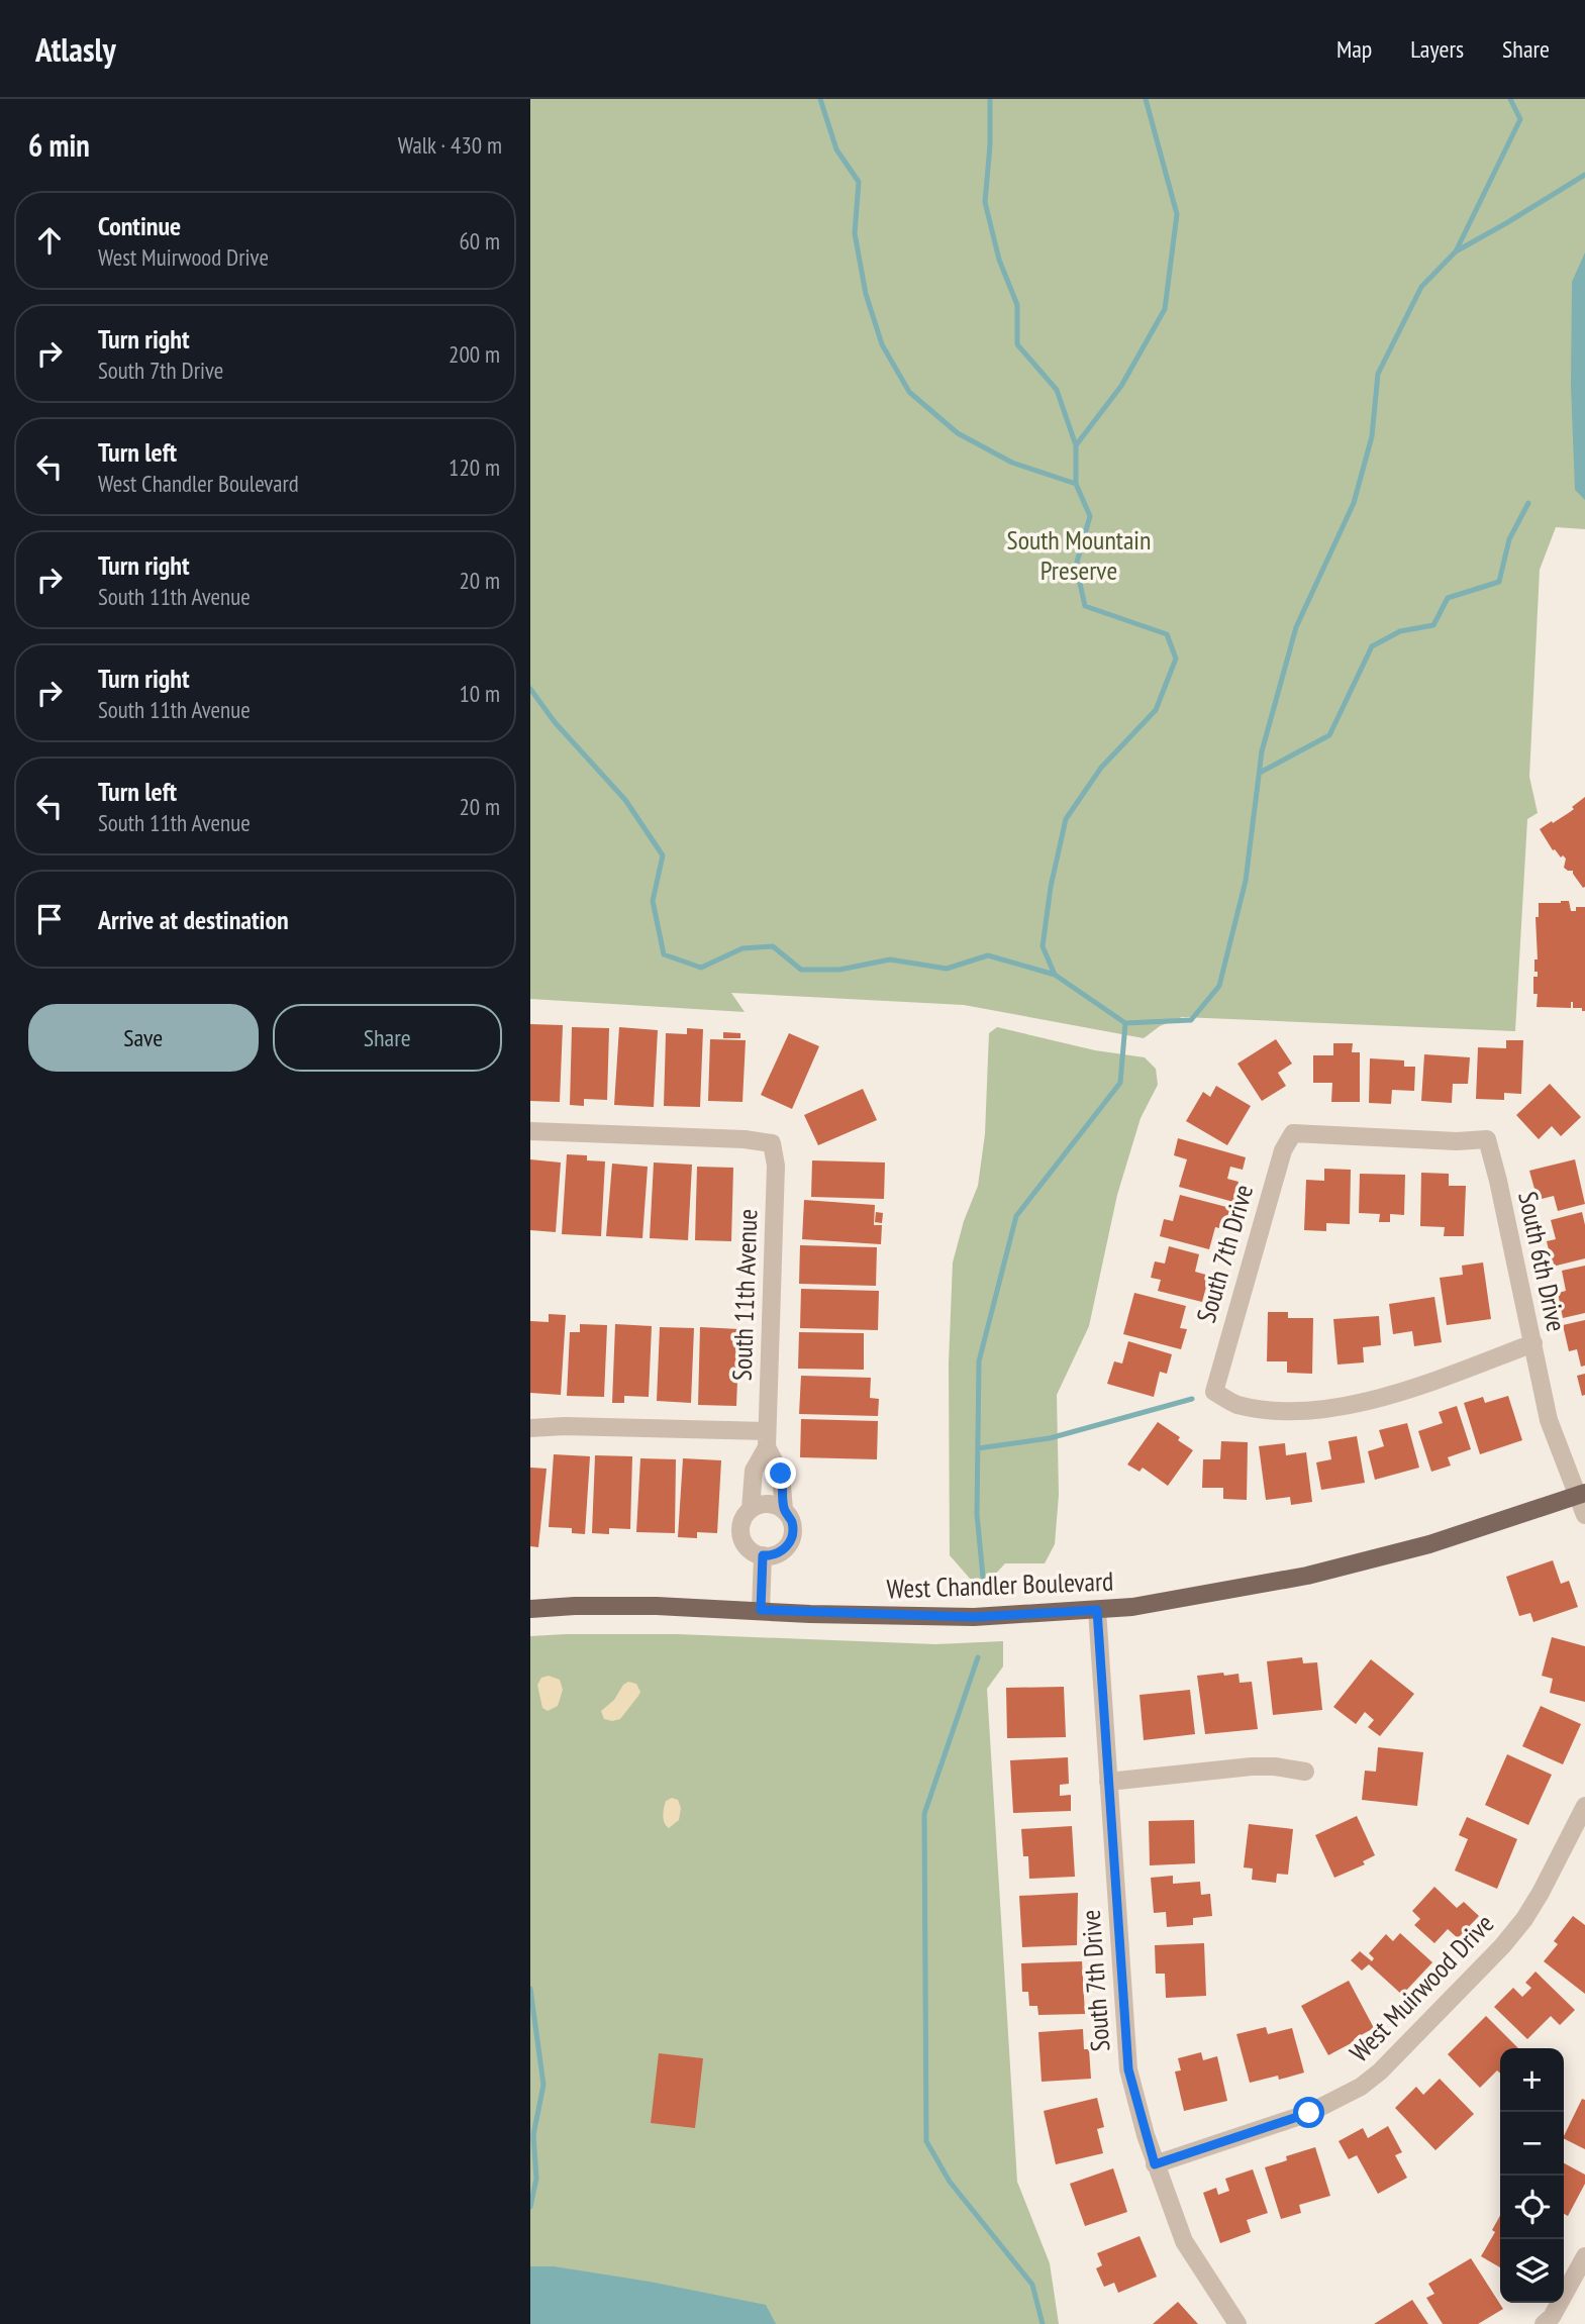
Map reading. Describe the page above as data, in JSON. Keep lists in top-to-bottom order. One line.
{"streets":{"main road":["West Chandler Boulevard"],"street":["South 7th Drive","South 6th Drive","South 11th Avenue","West Muirwood Drive"]},"crossings":[["South 7th Drive","South 6th Drive"],["South 7th Drive","West Chandler Boulevard"],["South 7th Drive","West Muirwood Drive"],["South 6th Drive","West Chandler Boulevard"]],"parks":["South Mountain Preserve"],"page":{"header":"Atlasly","nav":["Map","Layers","Share"],"heading":["6 min","Walk · 430 m"],"list":[["Continue","West Muirwood Drive","60 m"],["Turn right","South 7th Drive","200 m"],["Turn left","West Chandler Boulevard","120 m"],["Turn right","South 11th Avenue","20 m"],["Turn right","South 11th Avenue","10 m"],["Turn left","South 11th Avenue","20 m"],"Arrive at destination"],"buttons":["Save","Share"],"map_buttons":["+","−"]}}
